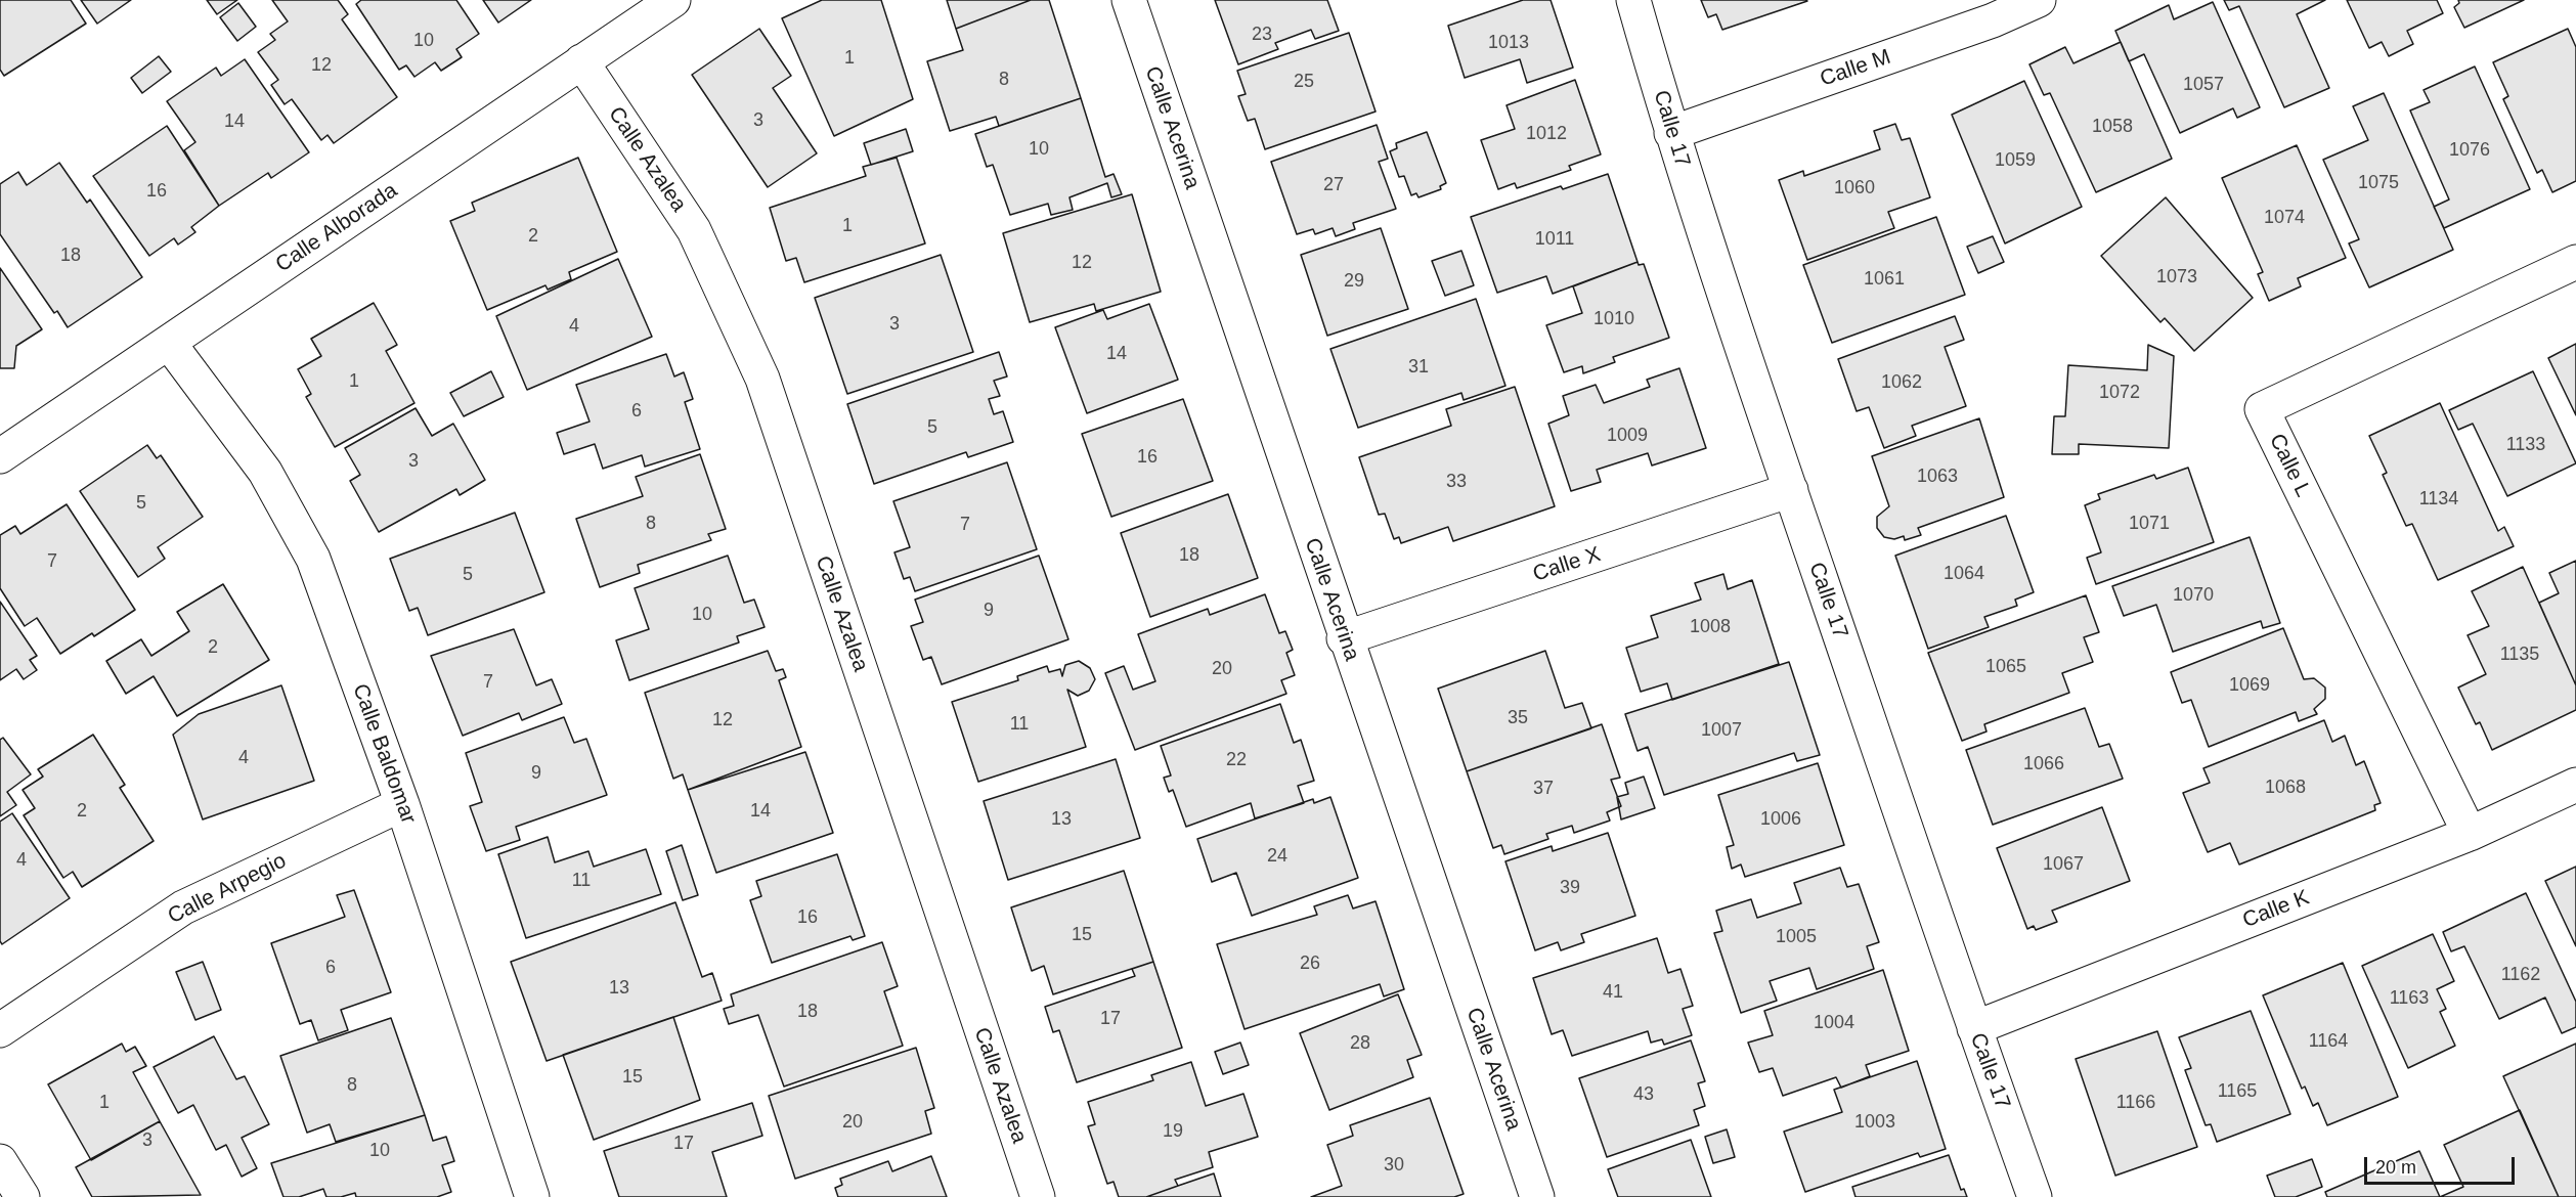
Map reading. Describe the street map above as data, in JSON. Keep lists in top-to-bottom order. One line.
{"streets":{"street":["Calle M","Calle Acerina","Calle 17","Calle Azalea","Calle Alborada","Calle L","Calle X","Calle Baldomar","Calle Arpegio","Calle K"]},"crossings":[["Calle M","Calle 17"],["Calle Acerina","Calle X"],["Calle 17","Calle X"],["Calle 17","Calle K"],["Calle Azalea","Calle Alborada"],["Calle Alborada","Calle Baldomar"],["Calle L","Calle K"],["Calle Baldomar","Calle Arpegio"]],"house_numbers":["23","10","1013","1","12","8","25","1057","3","14","1058","1012","10","1076","1059","1075","27","1060","16","1074","1","2","1011","18","12","1073","1061","29","1010","3","4","14","31","1","1062","1072","6","5","1009","1133","16","3","1063","33","1134","5","8","1071","7","18","7","1064","5","1070","9","10","1008","2","1135","1065","20","7","1069","35","12","11","1007","4","22","1066","9","1068","37","2","14","13","1006","24","4","1067","11","39","16","15","1005","26","6","1162","13","41","1163","18","17","1004","1164","28","15","8","1165","43","1","1166","20","1003","19","3","17","10","30"],"scale_bar":"20 m"}
